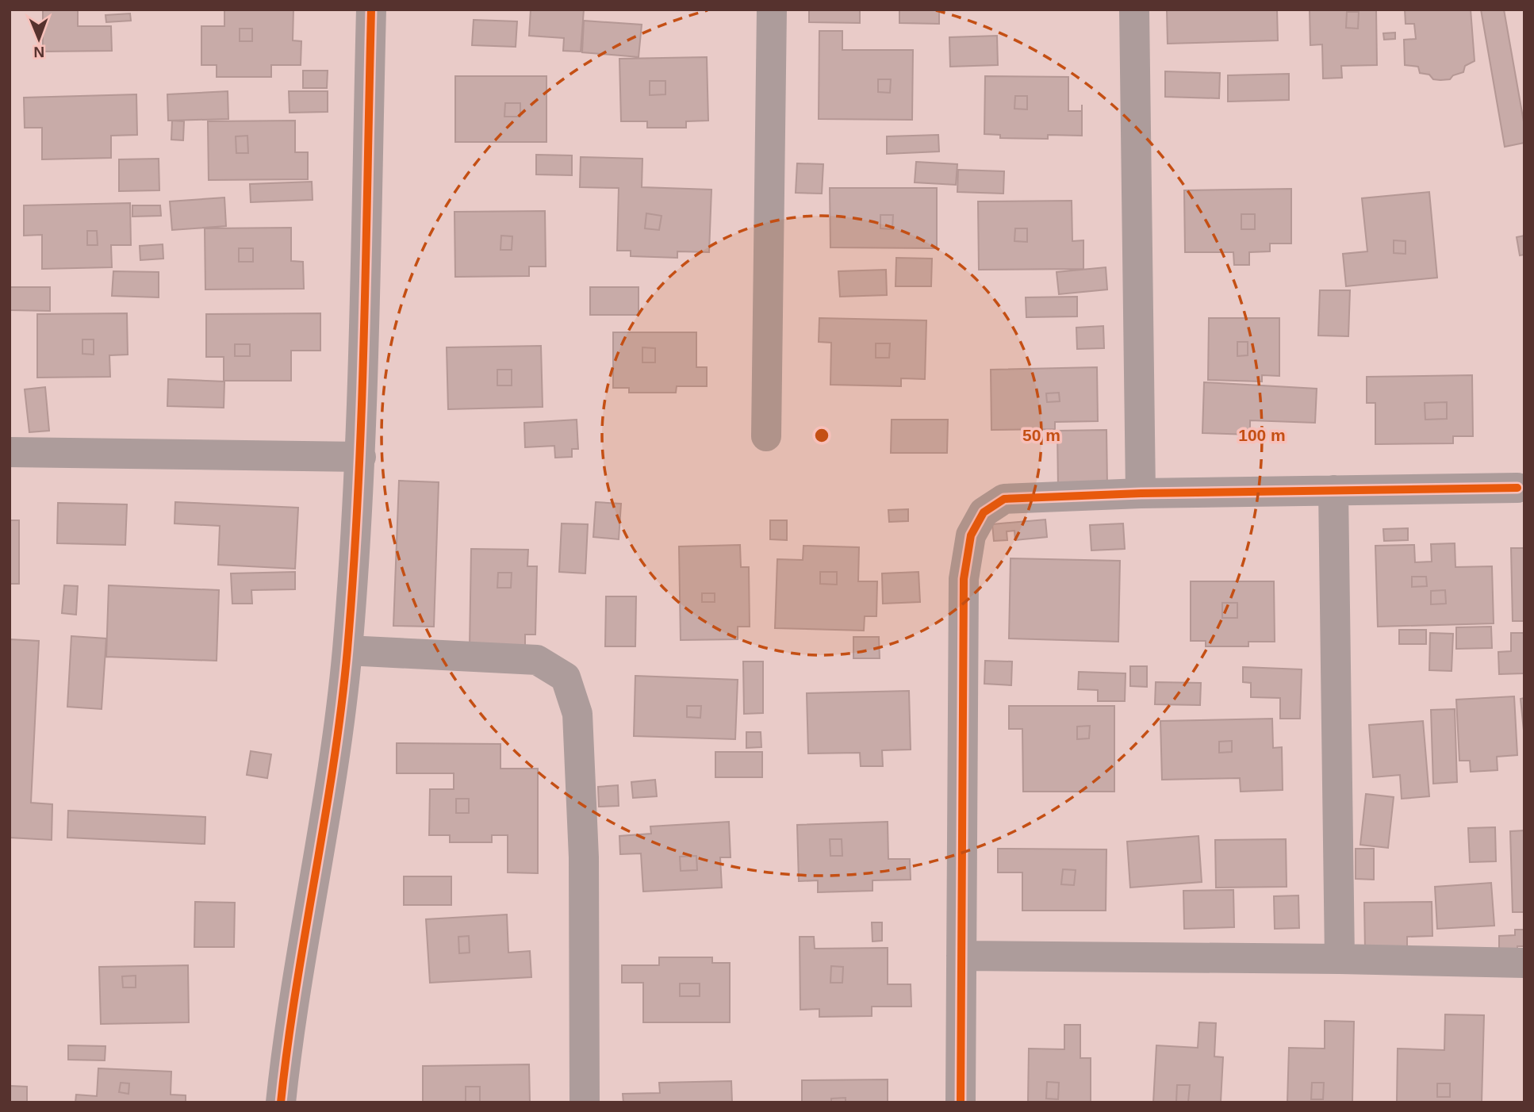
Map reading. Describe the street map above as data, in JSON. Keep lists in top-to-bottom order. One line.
{"north":"bottom","rings":["50 m","100 m"]}
